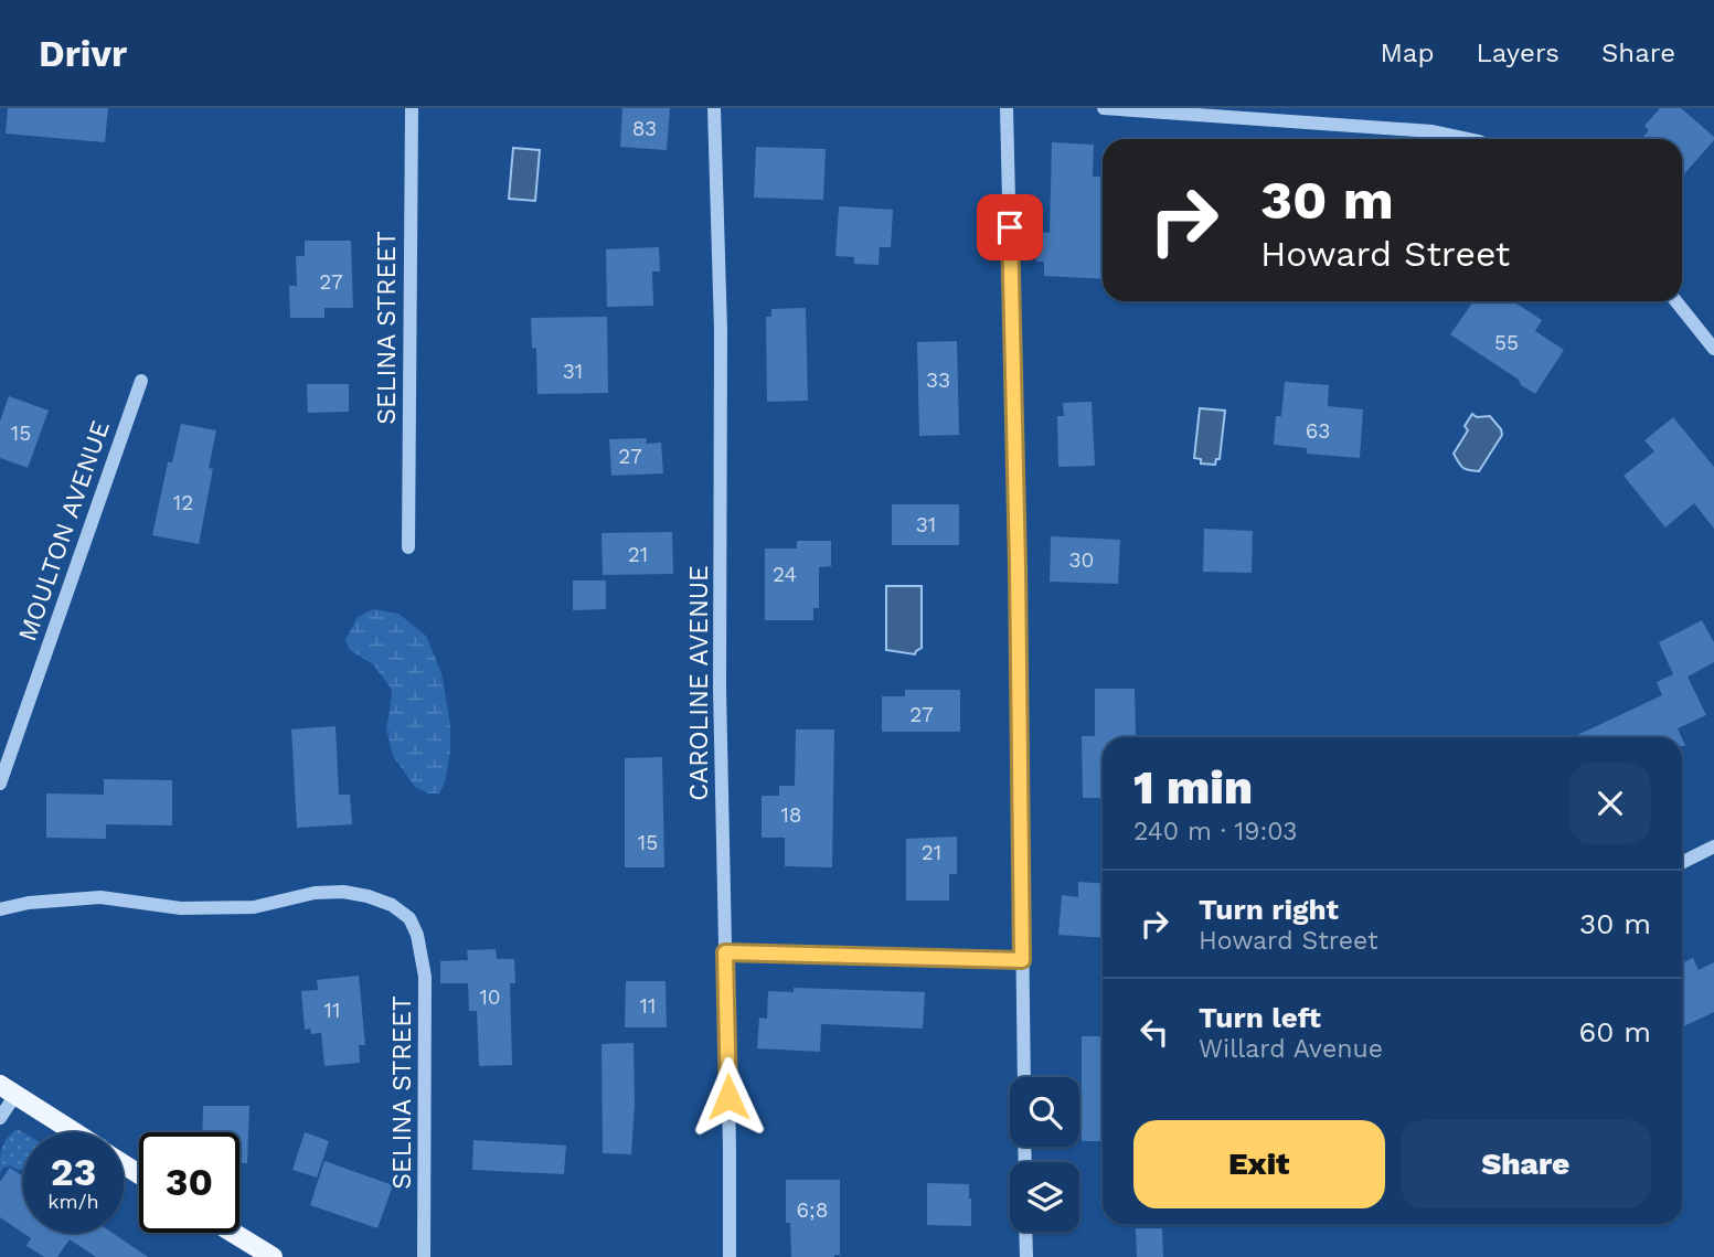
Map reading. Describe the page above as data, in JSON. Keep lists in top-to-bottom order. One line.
{"streets":{"street":["SELINA STREET","MOULTON AVENUE","CAROLINE AVENUE"]},"house_numbers":["83","27","55","31","33","63","15","27","12","31","21","30","24","27","18","15","21","10","11","11","6;8"],"page":{"header":"Drivr","nav":["Map","Layers","Share"],"turn":["30 m","Howard Street"],"heading":["1 min","240 m · 19:03"],"list":[{"name":"Turn right","note":"Howard Street","value":"30 m"},{"name":"Turn left","note":"Willard Avenue","value":"60 m"}],"buttons":["Exit","Share"],"speed":"23 km/h","limit":"30"}}
